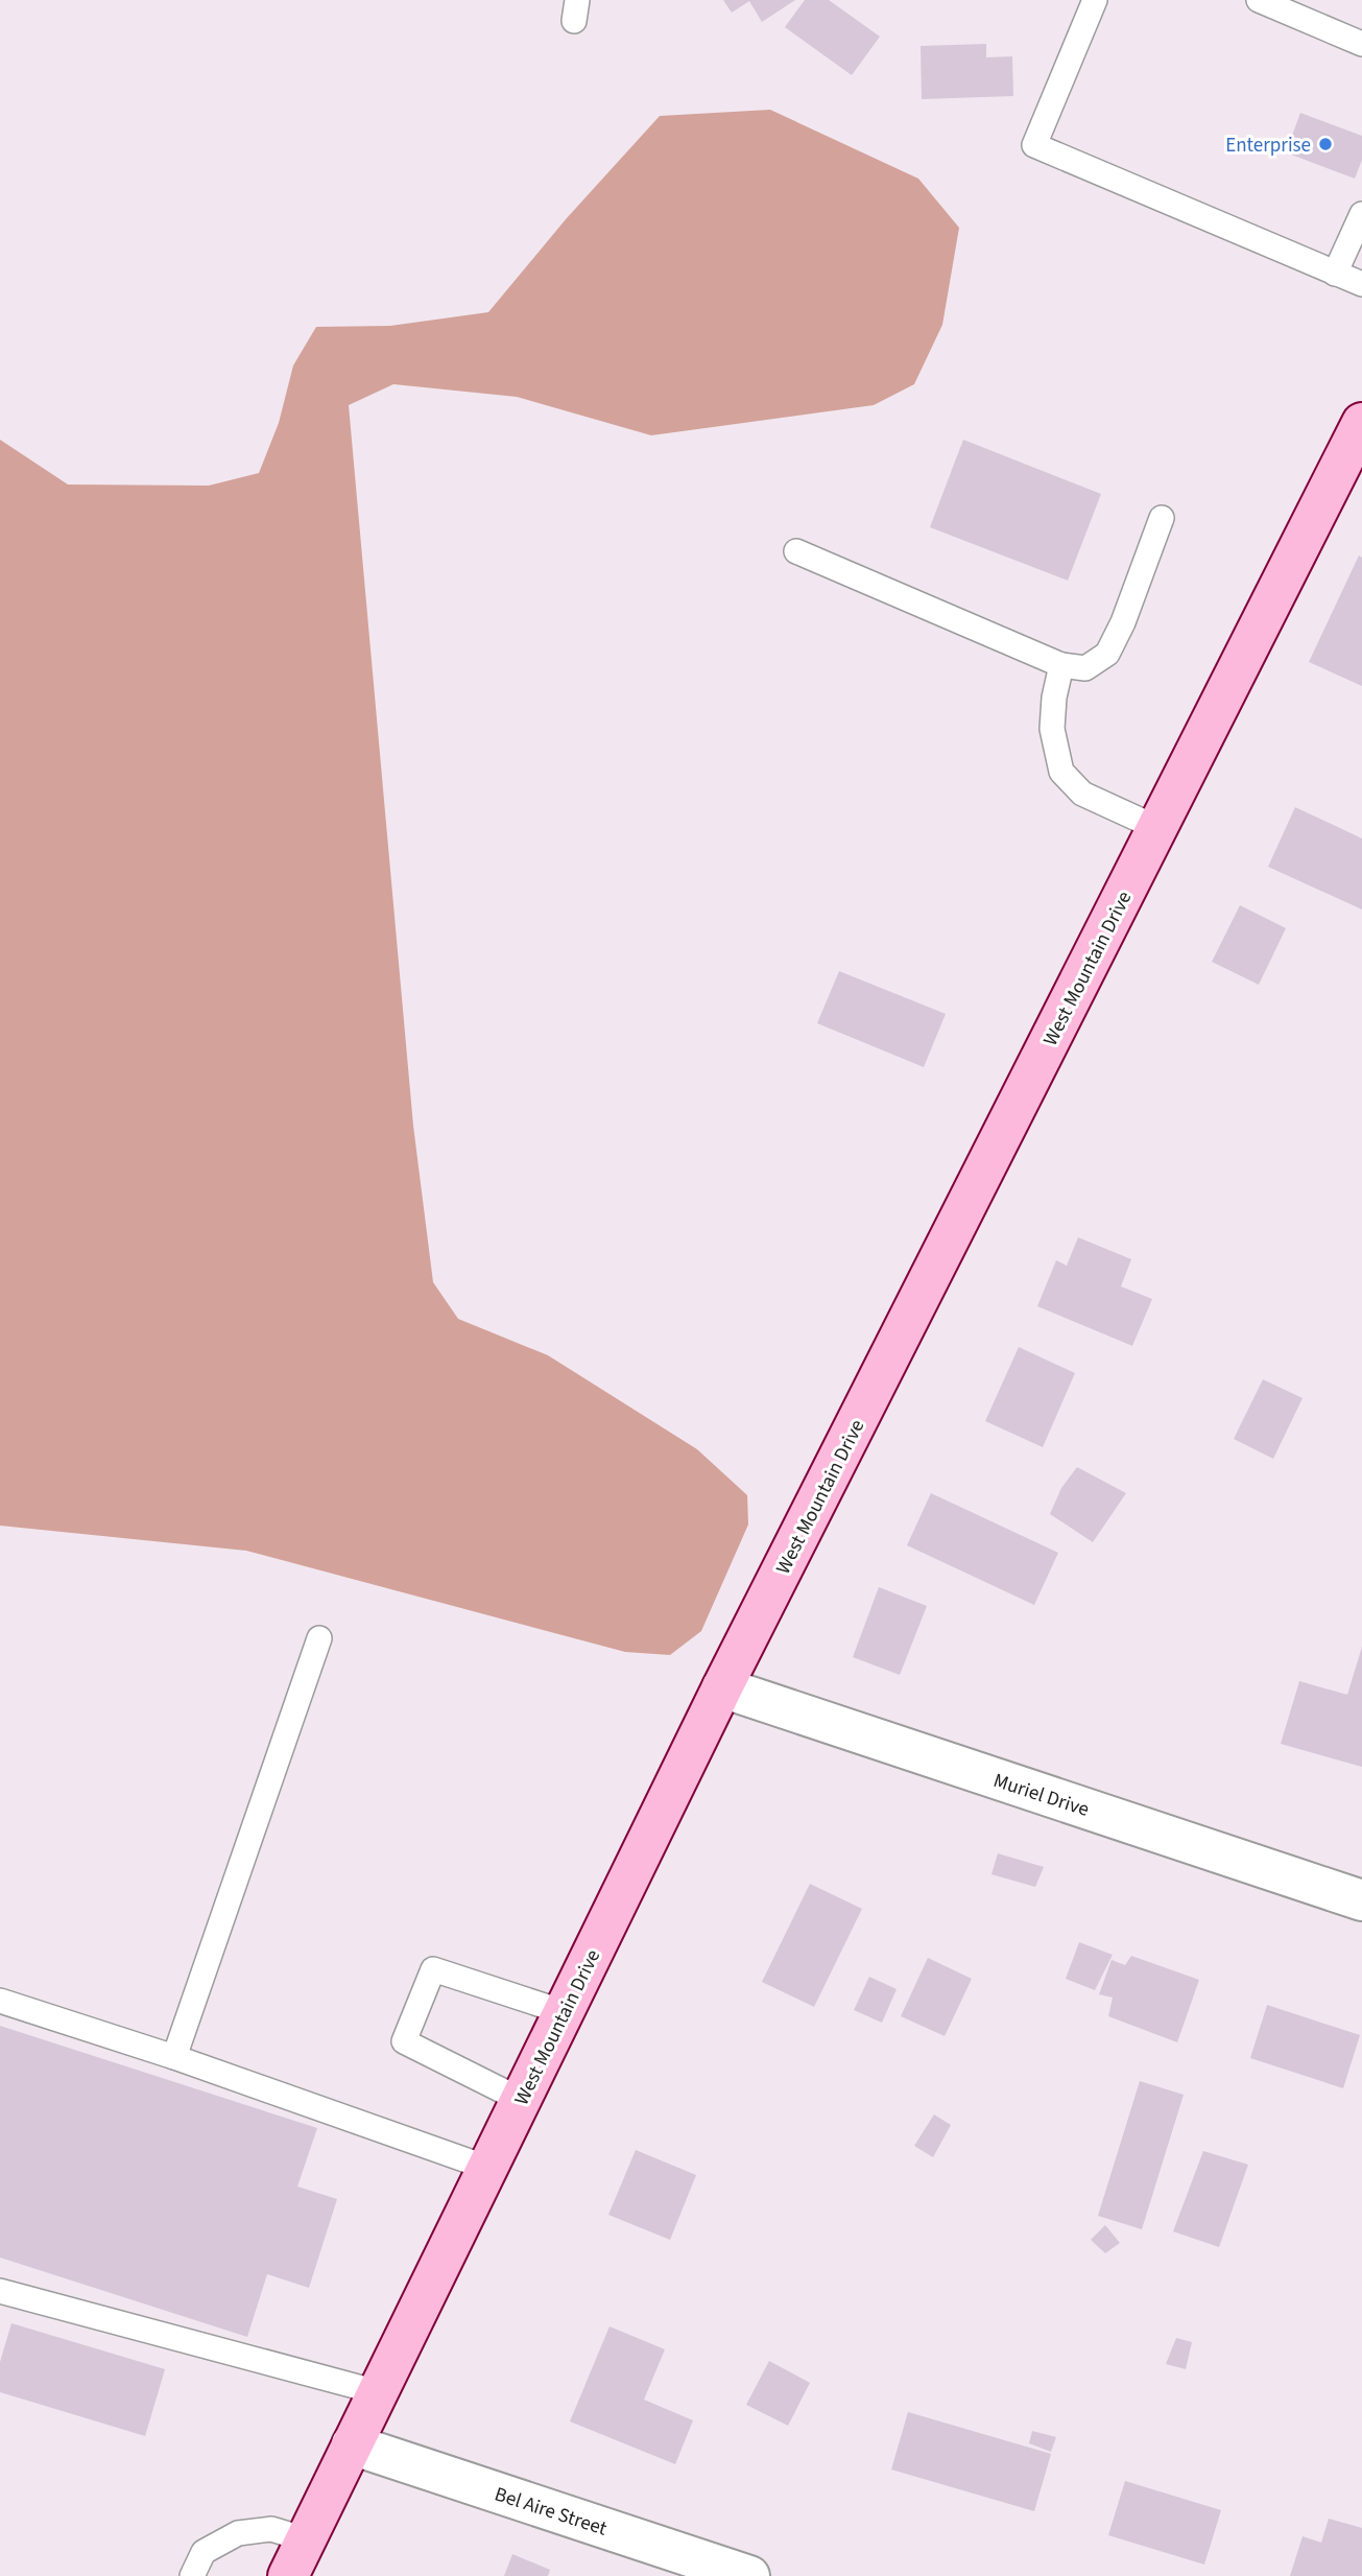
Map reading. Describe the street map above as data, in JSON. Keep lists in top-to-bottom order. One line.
{"streets":{"street":["West Mountain Drive","Muriel Drive","Bel Aire Street"]},"crossings":[["West Mountain Drive","Muriel Drive"],["West Mountain Drive","Bel Aire Street"]],"places":["Enterprise"]}
